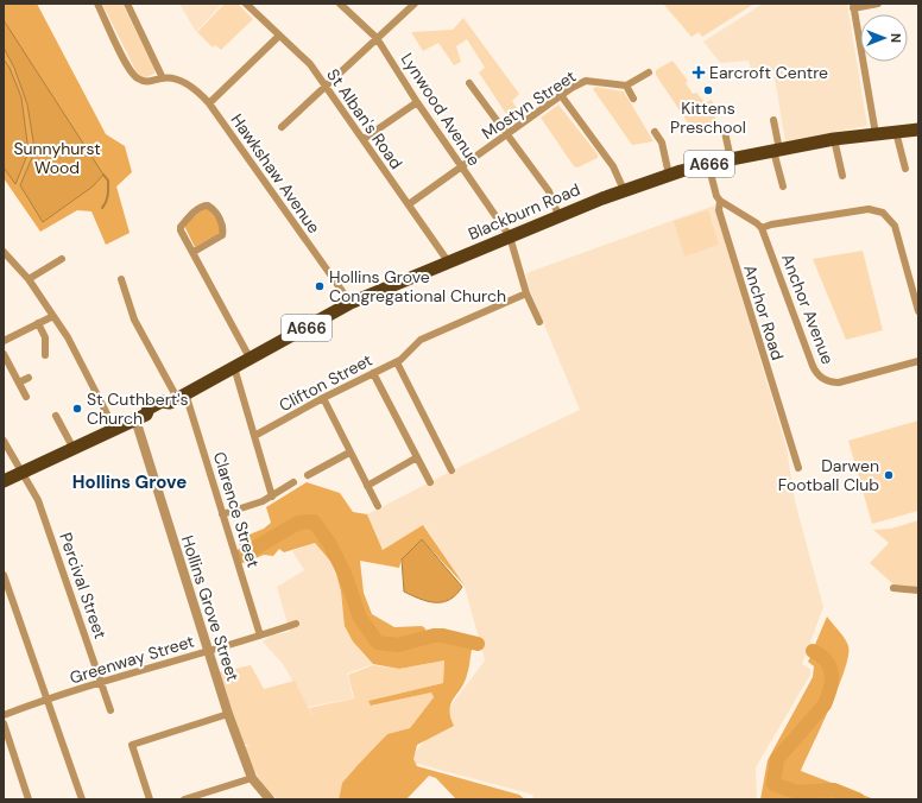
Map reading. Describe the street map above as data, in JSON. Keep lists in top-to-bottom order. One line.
{"streets":{"highway":["A666","Blackburn Road"],"street":["Mostyn Street","Lynwood Avenue","St Alban's Road","Hawkshaw Avenue","Anchor Avenue","Anchor Road","Clifton Street","Clarence Street","Percival Street","Hollins Grove Street","Greenway Street"]},"crossings":[["Mostyn Street","Lynwood Avenue"],["Mostyn Street","St Alban's Road"],["Lynwood Avenue","Blackburn Road"],["Lynwood Avenue","Clifton Street"],["St Alban's Road","Blackburn Road"],["Hawkshaw Avenue","Blackburn Road"],["Blackburn Road","Anchor Road"],["Blackburn Road","Clarence Street"],["Blackburn Road","Percival Street"],["Blackburn Road","Hollins Grove Street"],["Clarence Street","Greenway Street"],["Percival Street","Greenway Street"],["Hollins Grove Street","Greenway Street"]],"districts":["Hollins Grove"],"parks":["Sunnyhurst Wood"],"places":{"health":["Earcroft Centre"],"other":["Kittens Preschool","Hollins Grove Congregational Church","St Cuthbert's Church","Darwen Football Club"]},"north":"right"}
